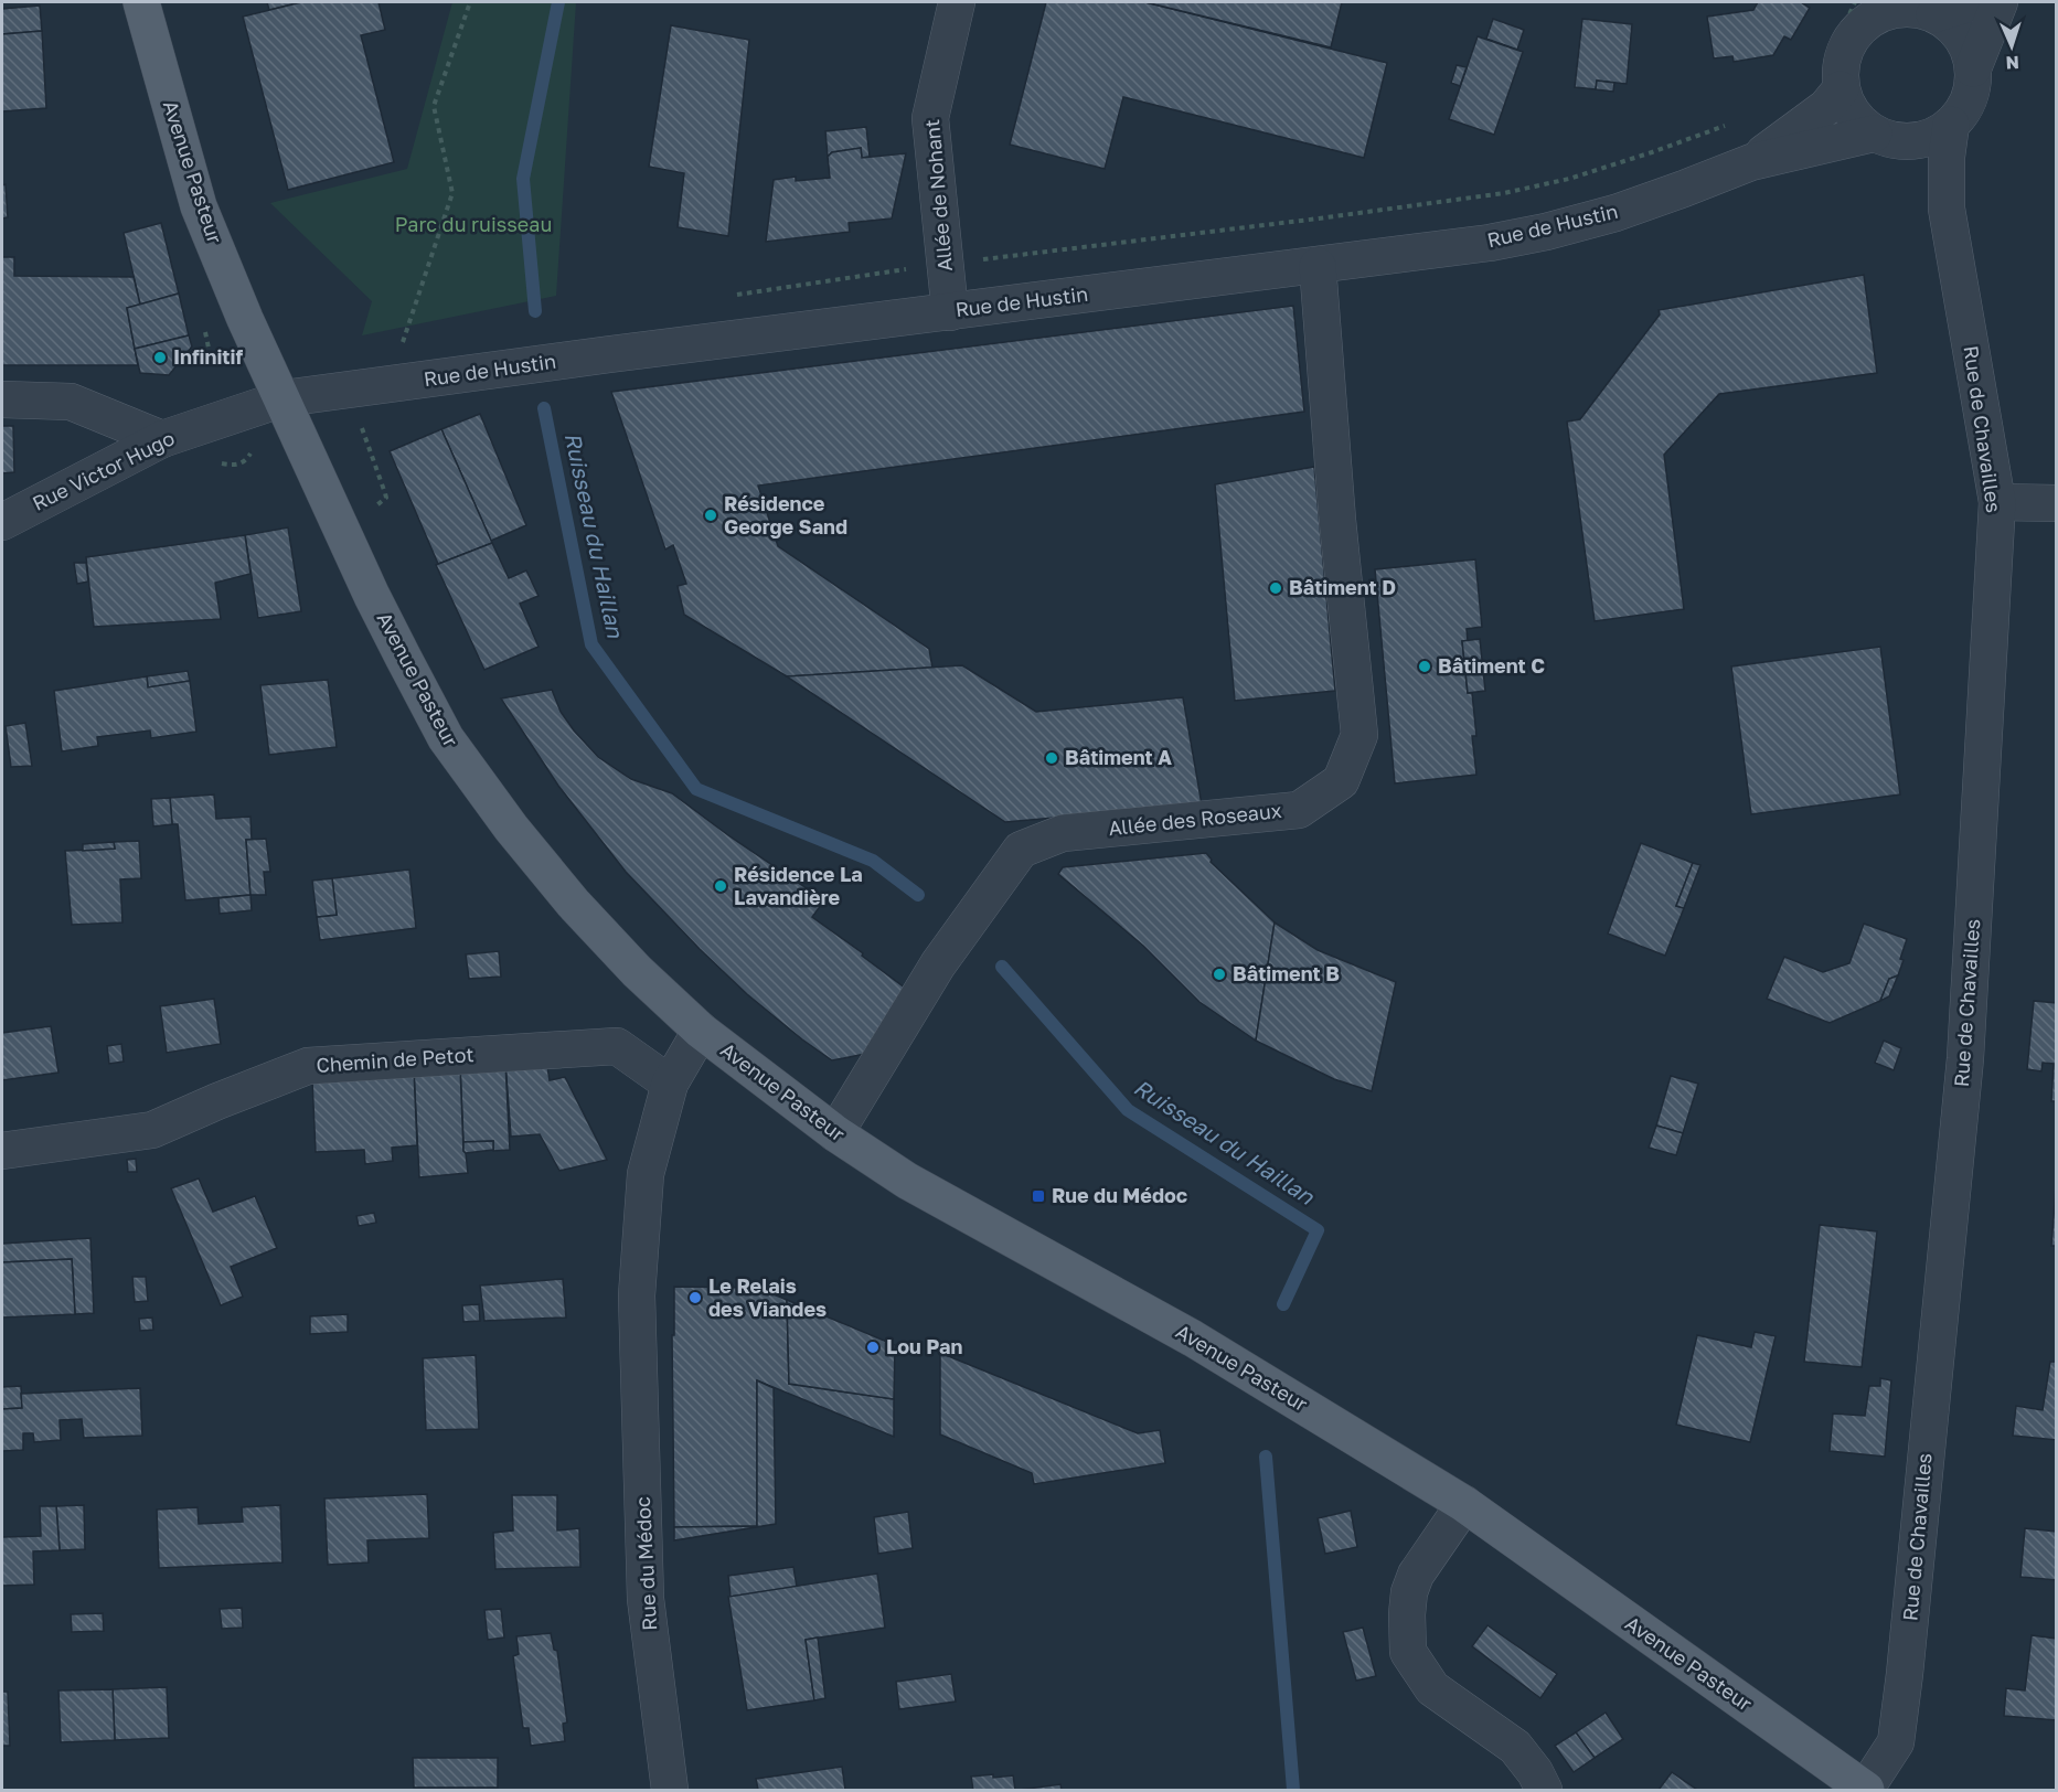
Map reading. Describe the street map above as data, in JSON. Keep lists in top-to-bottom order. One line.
{"streets":{"main road":["Avenue Pasteur"],"street":["Allée de Nohant","Rue de Hustin","Rue de Chavailles","Rue Victor Hugo","Allée des Roseaux","Chemin de Petot","Rue du Médoc"]},"crossings":[["Avenue Pasteur","Rue de Hustin"],["Avenue Pasteur","Rue de Chavailles"],["Avenue Pasteur","Rue Victor Hugo"],["Avenue Pasteur","Allée des Roseaux"],["Avenue Pasteur","Rue du Médoc"],["Allée de Nohant","Rue de Hustin"],["Rue de Hustin","Rue de Chavailles"],["Rue de Hustin","Rue Victor Hugo"],["Rue de Hustin","Allée des Roseaux"],["Chemin de Petot","Rue du Médoc"]],"water":["Ruisseau du Haillan"],"parks":["Parc du ruisseau"],"places":{"other":["Infinitif","Résidence George Sand","Bâtiment D","Bâtiment C","Bâtiment A","Résidence La Lavandière","Bâtiment B","Le Relais des Viandes","Lou Pan"],"transit":["Rue du Médoc"]},"north":"bottom"}
